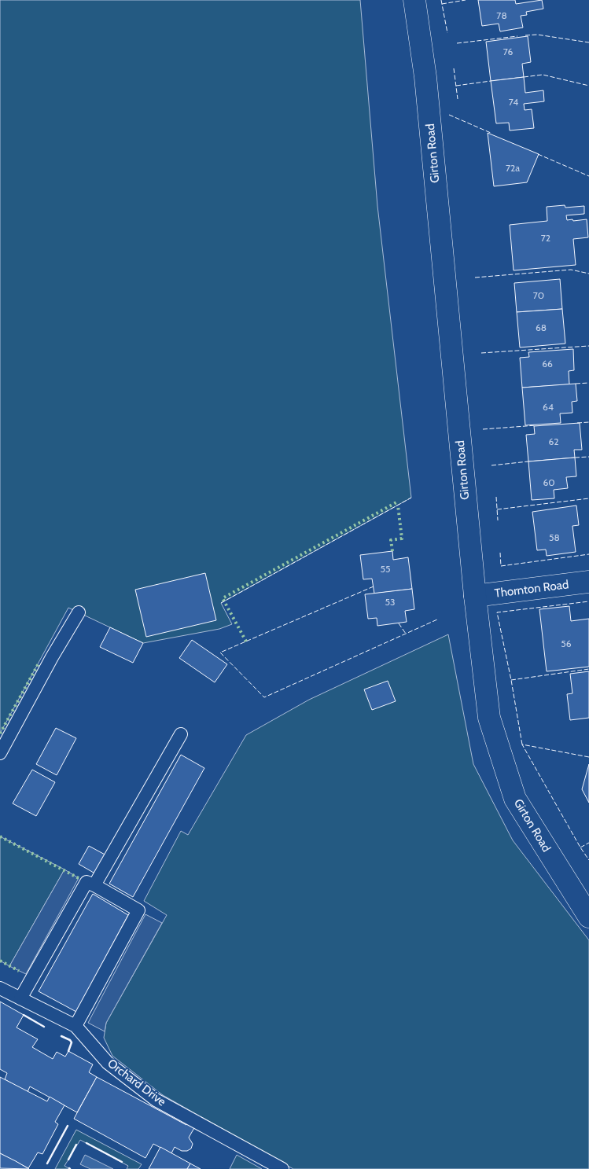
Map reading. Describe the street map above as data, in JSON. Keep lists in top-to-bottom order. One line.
{"streets":{"street":["Girton Road","Thornton Road"],"lane":["Orchard Drive"]},"crossings":[["Girton Road","Thornton Road"]],"house_numbers":["78","76","74","72a","72","70","68","66","64","62","60","58","55","53","56"]}
